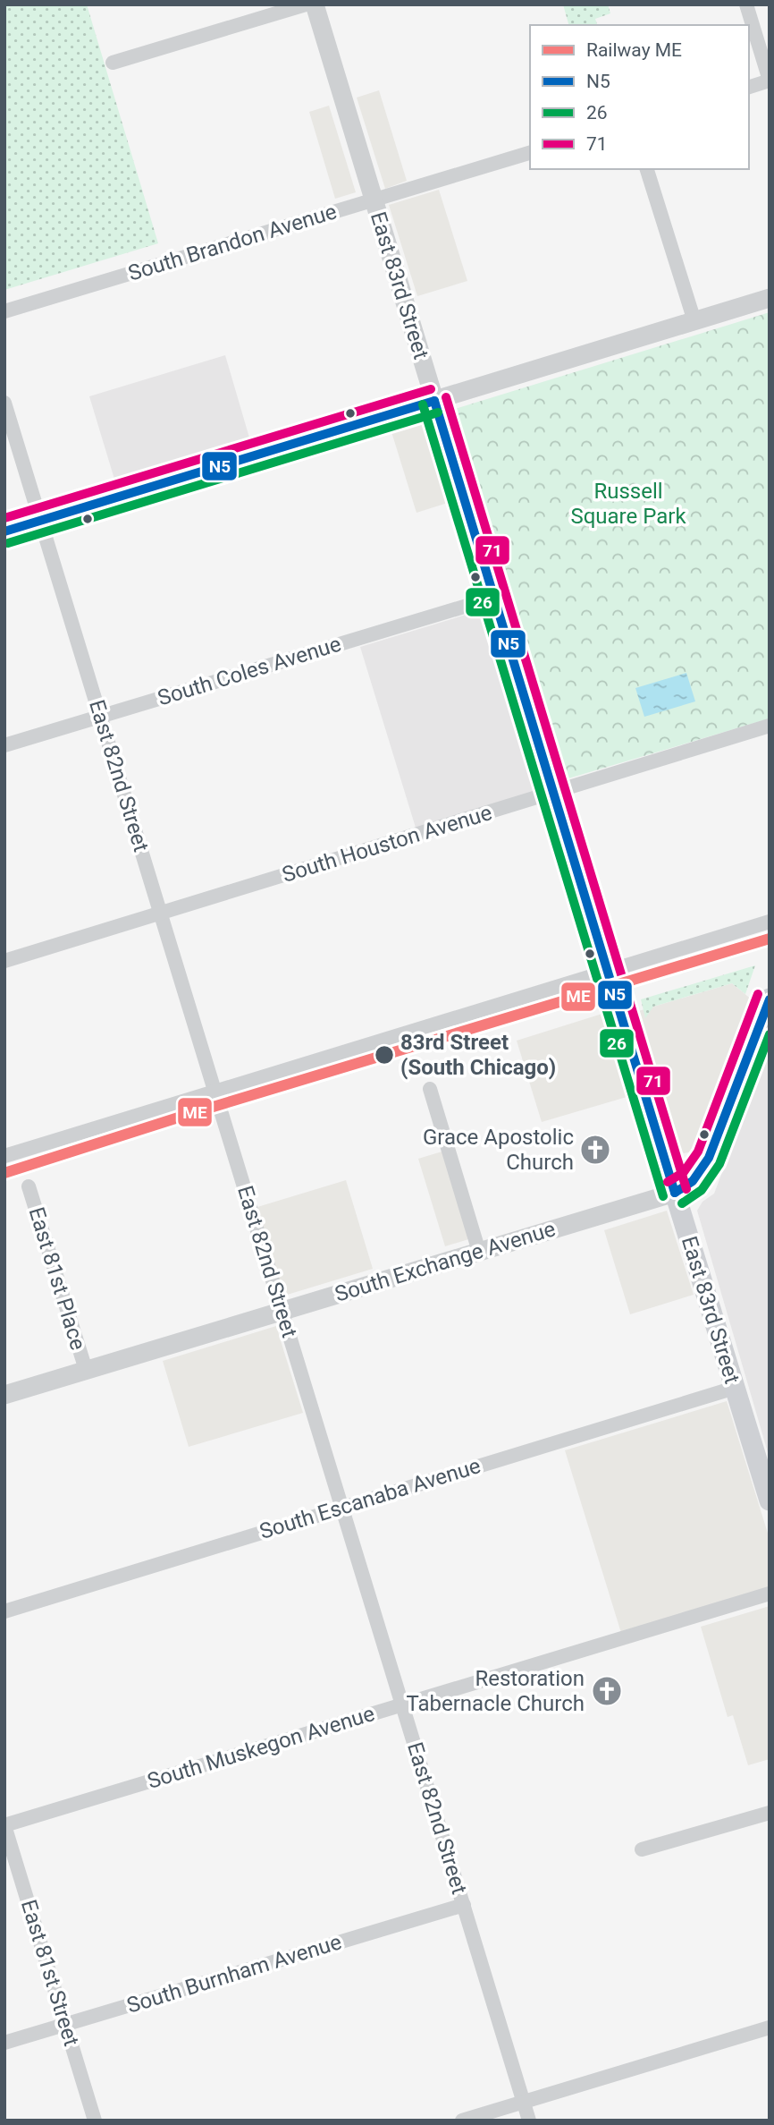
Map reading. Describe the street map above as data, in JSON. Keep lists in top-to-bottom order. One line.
{"streets":{"main road":["East 83rd Street","South Exchange Avenue"],"street":["South Brandon Avenue","South Coles Avenue","East 82nd Street","South Houston Avenue","East 81st Place","South Escanaba Avenue","South Muskegon Avenue","East 81st Street","South Burnham Avenue"]},"crossings":[["South Brandon Avenue","East 83rd Street"],["East 83rd Street","South Coles Avenue"],["East 83rd Street","South Houston Avenue"],["East 83rd Street","South Exchange Avenue"],["East 83rd Street","South Escanaba Avenue"],["South Coles Avenue","East 82nd Street"],["East 82nd Street","South Houston Avenue"],["East 82nd Street","South Exchange Avenue"],["East 82nd Street","South Escanaba Avenue"],["East 82nd Street","South Muskegon Avenue"],["East 82nd Street","South Burnham Avenue"],["South Exchange Avenue","East 81st Place"],["South Muskegon Avenue","East 81st Street"],["East 81st Street","South Burnham Avenue"]],"parks":["Russell Square Park"],"places":{"other":["83rd Street (South Chicago)"],"church":["Grace Apostolic Church","Restoration Tabernacle Church"]},"lines":["transit line 71","transit line N5","transit line 26","rail line ME"],"legend":["Railway ME","N5","26","71"]}
